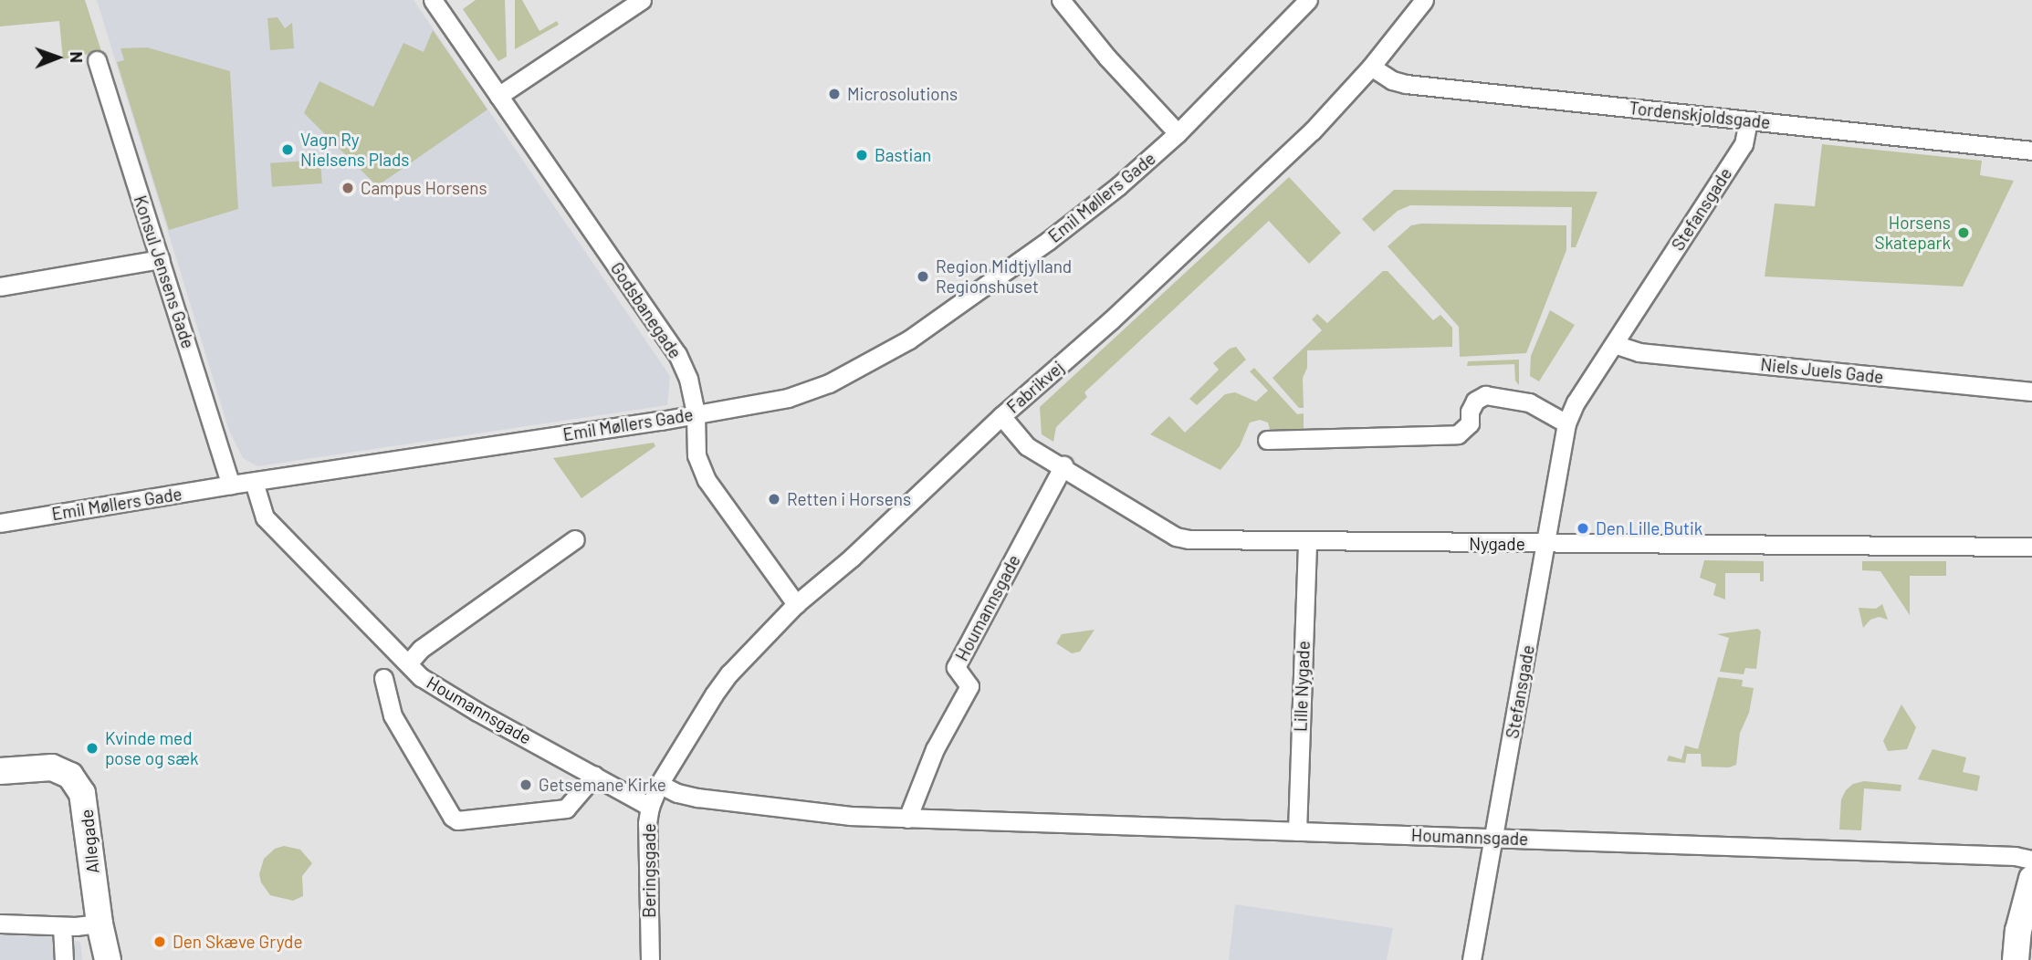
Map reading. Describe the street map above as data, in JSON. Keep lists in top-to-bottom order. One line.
{"streets":{"street":["Tordenskjoldsgade","Emil Møllers Gade","Stefansgade","Konsul Jensens Gade","Godsbanegade","Niels Juels Gade","Fabrikvej","Nygade","Houmannsgade","Lille Nygade","Allegade","Beringsgade"]},"crossings":[["Tordenskjoldsgade","Stefansgade"],["Tordenskjoldsgade","Fabrikvej"],["Emil Møllers Gade","Konsul Jensens Gade"],["Emil Møllers Gade","Godsbanegade"],["Stefansgade","Niels Juels Gade"],["Stefansgade","Nygade"],["Stefansgade","Houmannsgade"],["Godsbanegade","Fabrikvej"],["Fabrikvej","Nygade"],["Fabrikvej","Houmannsgade"],["Fabrikvej","Beringsgade"],["Nygade","Houmannsgade"],["Nygade","Lille Nygade"],["Houmannsgade","Lille Nygade"],["Houmannsgade","Beringsgade"]],"places":["Microsolutions","Vagn Ry Nielsens Plads","Bastian","Campus Horsens","Horsens Skatepark","Region Midtjylland Regionshuset","Retten i Horsens","Den Lille Butik","Kvinde med pose og sæk","Getsemane Kirke","Den Skæve Gryde"],"north":"right"}
